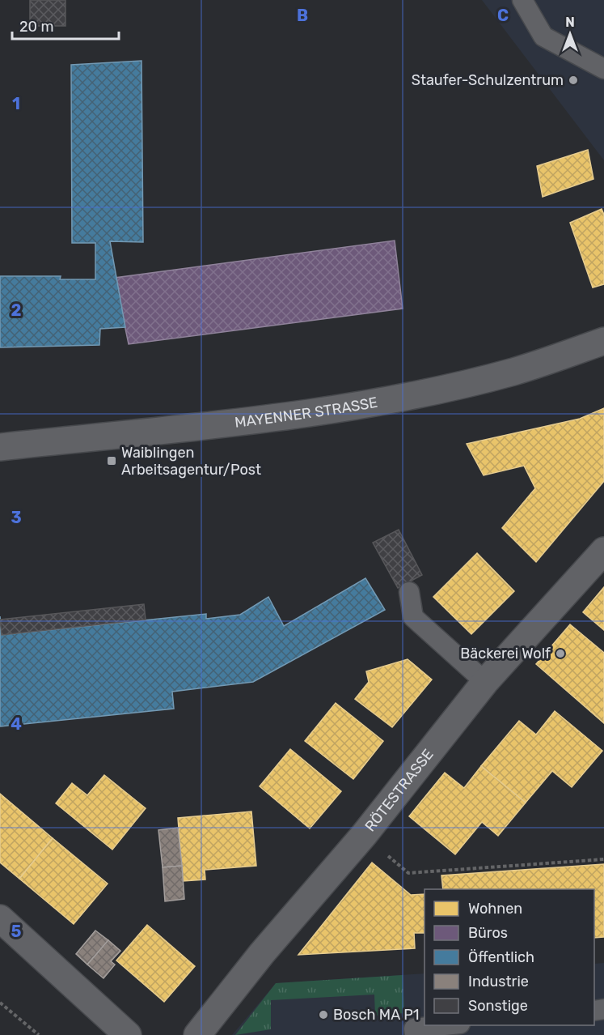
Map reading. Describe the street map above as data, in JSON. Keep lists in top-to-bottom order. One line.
{"streets":{"street":["MAYENNER STRASSE","RÖTESTRASSE"]},"places":{"other":["Staufer-Schulzentrum","Bäckerei Wolf","Bosch MA P1"],"transit":["Waiblingen Arbeitsagentur/Post"]},"legend":["Wohnen","Büros","Öffentlich","Industrie","Sonstige"],"scale_bar":"20 m","north":"top","grid":{"columns":["B","C"],"rows":["1","2","3","4","5"]}}
